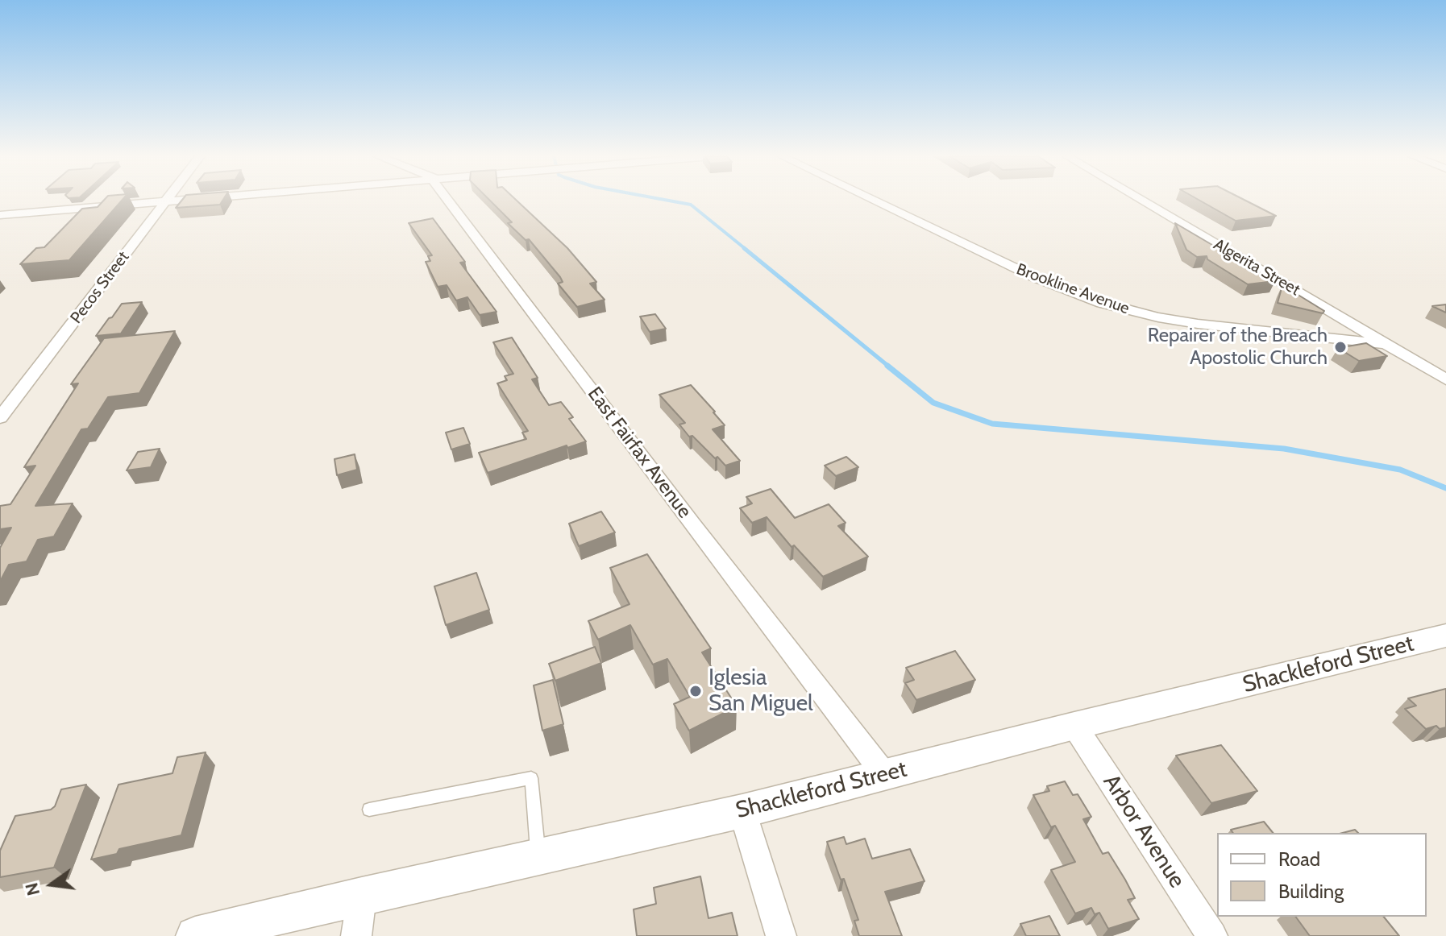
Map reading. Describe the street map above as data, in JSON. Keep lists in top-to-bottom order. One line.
{"streets":{"street":["Algerita Street","Pecos Street","Brookline Avenue","East Fairfax Avenue","Shackleford Street","Arbor Avenue"]},"crossings":[["Algerita Street","Brookline Avenue"],["East Fairfax Avenue","Shackleford Street"],["Shackleford Street","Arbor Avenue"]],"places":["Repairer of the Breach Apostolic Church","Iglesia San Miguel"],"legend":["Road","Building"],"north":"left"}
